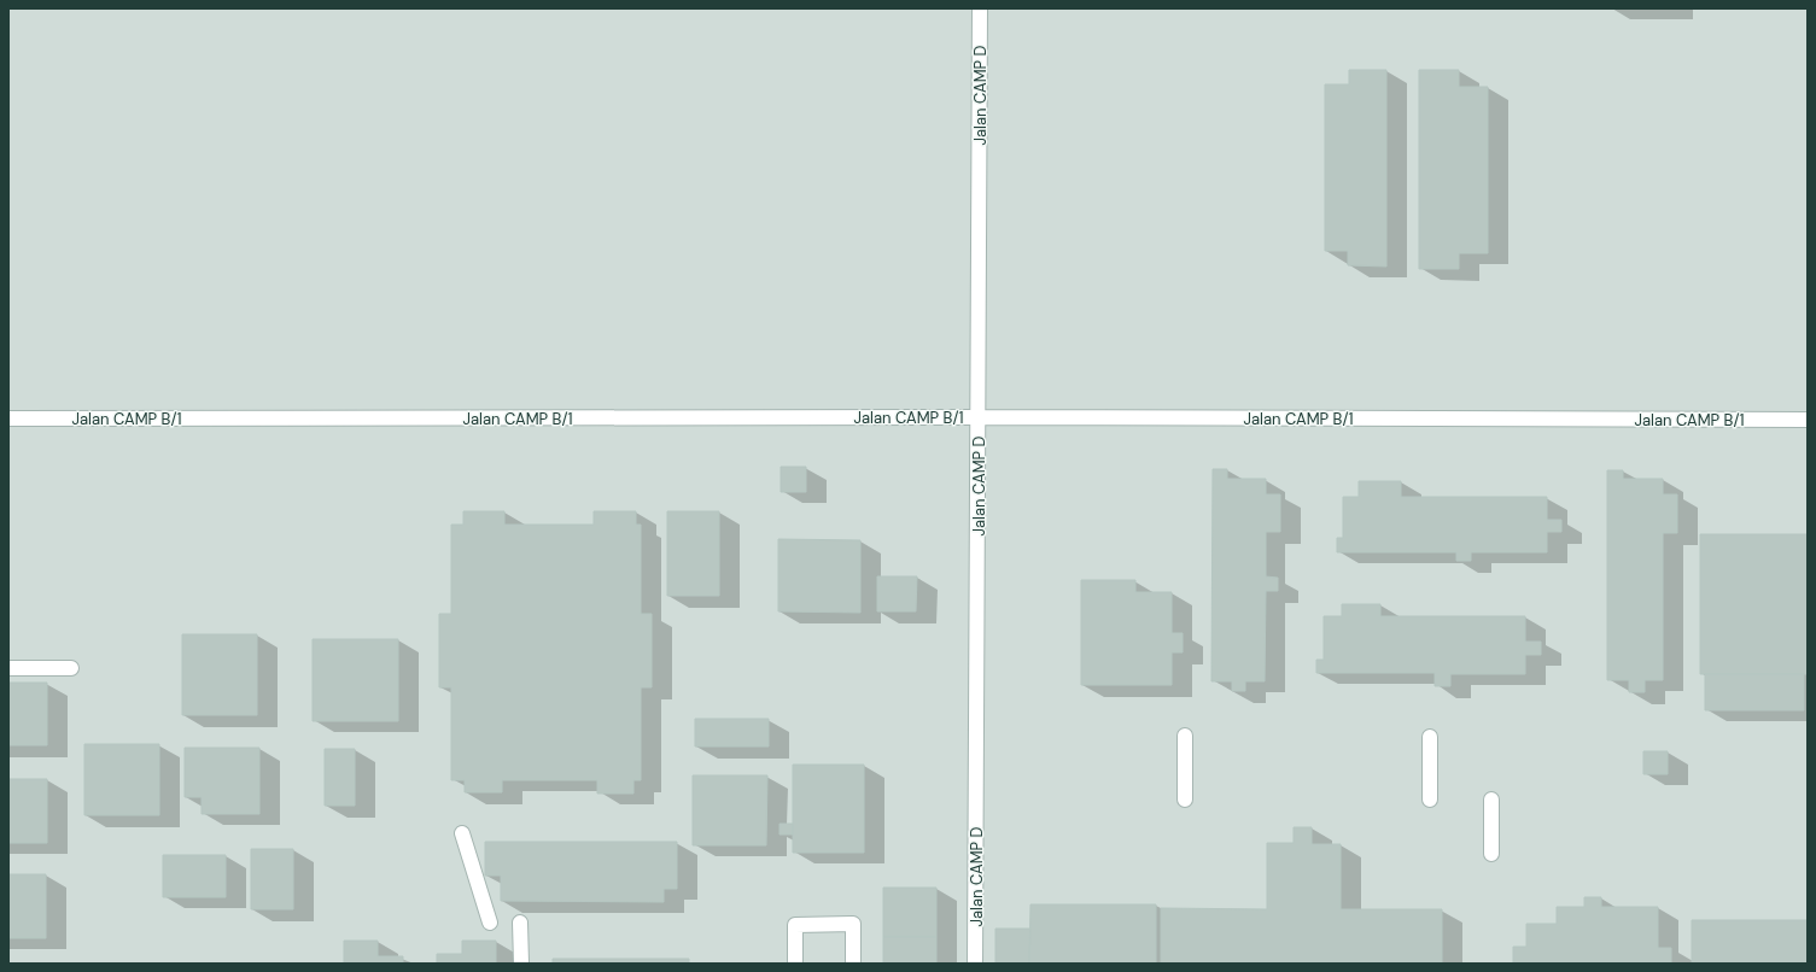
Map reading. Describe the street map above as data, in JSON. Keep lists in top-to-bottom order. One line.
{"streets":{"street":["Jalan CAMP D","Jalan CAMP B/1"]},"crossings":[["Jalan CAMP D","Jalan CAMP B/1"]]}
